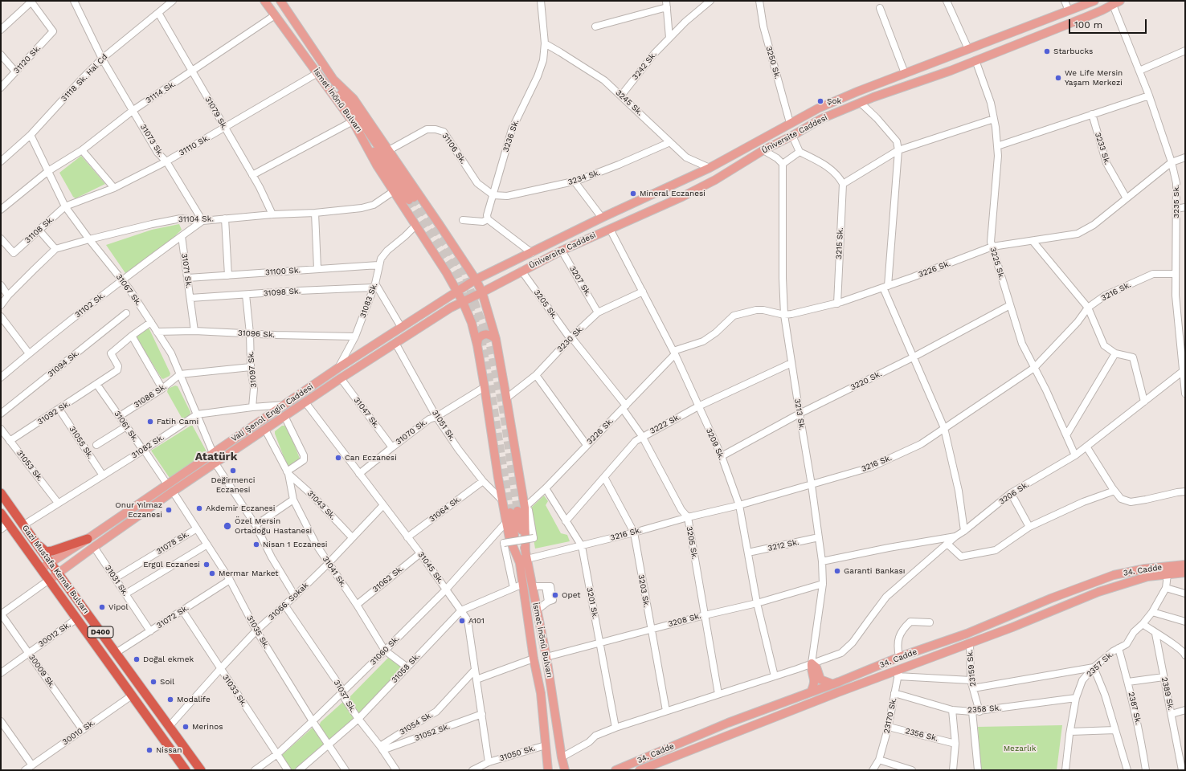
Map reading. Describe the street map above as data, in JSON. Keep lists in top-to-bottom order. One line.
{"streets":{"highway":["Gazi Mustafa Kemal Bulvarı","D400"],"main road":["İsmet İnönü Bulvarı","Üniversite Caddesi","Vali Şenol Engin Caddesi","34. Cadde"],"street":["31120 Sk.","3250 Sk.","3242 Sk.","31118 Sk. Hal Cd","31114 Sk.","3245 Sk.","31079 Sk.","3236 Sk.","31073 Sk.","31110 Sk.","31106 Sk.","3233 Sk.","3234 Sk.","3235 Sk.","31104 Sk.","31108 Sk.","3215 Sk.","3225 Sk.","3226 Sk.","31071 Sk.","31100 Sk.","3207 Sk.","31067 Sk.","3216 Sk.","31098 Sk.","31083 Sk.","3205 Sk.","31102 Sk.","31096 Sk.","3230 Sk.","31094 Sk.","31097 Sk.","3220 Sk.","31086 Sk.","31092 Sk.","31047 Sk.","3213 Sk.","3222 Sk.","31051 Sk.","31061 Sk.","31070 Sk.","31055 Sk.","3209 Sk.","31082 Sk.","31053 Sk.","3206 Sk.","31043 Sk.","31064 Sk.","31078 Sk.","3212 Sk.","31045 Sk.","31041 Sk.","31062 Sk.","31031 Sk.","3203 Sk.","31066. Sokak","3201 Sk.","31072 Sk.","3208 Sk.","31035 Sk.","30012 Sk.","31060 Sk.","2357 Sk.","31058 Sk.","23159 Sk.","30009 Sk.","31033 Sk.","2389 Sk.","31037 Sk.","2387 Sk.","2358 Sk.","23170 Sk.","31054 Sk.","30010 Sk.","31052 Sk.","2356 Sk.","31050 Sk."]},"crossings":[["3250 Sk.","Üniversite Caddesi"],["3242 Sk.","3245 Sk."],["31118 Sk. Hal Cd","31079 Sk."],["31118 Sk. Hal Cd","31073 Sk."],["31118 Sk. Hal Cd","31067 Sk."],["31114 Sk.","İsmet İnönü Bulvarı"],["31114 Sk.","31079 Sk."],["31114 Sk.","31073 Sk."],["31114 Sk.","31067 Sk."],["İsmet İnönü Bulvarı","31110 Sk."],["İsmet İnönü Bulvarı","3226 Sk."],["İsmet İnönü Bulvarı","3216 Sk."],["İsmet İnönü Bulvarı","3208 Sk."],["İsmet İnönü Bulvarı","31058 Sk."],["İsmet İnönü Bulvarı","31050 Sk."],["3245 Sk.","Üniversite Caddesi"],["3245 Sk.","3236 Sk."],["3245 Sk.","3234 Sk."],["31079 Sk.","31110 Sk."],["31079 Sk.","31104 Sk."],["Üniversite Caddesi","3235 Sk."],["Üniversite Caddesi","3225 Sk."],["Üniversite Caddesi","3207 Sk."],["Üniversite Caddesi","3205 Sk."],["Üniversite Caddesi","Vali Şenol Engin Caddesi"],["Üniversite Caddesi","3209 Sk."],["3236 Sk.","31106 Sk."],["3236 Sk.","3234 Sk."],["31073 Sk.","31110 Sk."],["31073 Sk.","31104 Sk."],["31110 Sk.","31108 Sk."],["31110 Sk.","31067 Sk."],["31106 Sk.","3234 Sk."],["3233 Sk.","3226 Sk."],["3235 Sk.","3226 Sk."],["3235 Sk.","3216 Sk."],["3235 Sk.","3206 Sk."],["31104 Sk.","31067 Sk."],["31108 Sk.","31067 Sk."],["3215 Sk.","3226 Sk."],["3225 Sk.","3226 Sk."],["3225 Sk.","3216 Sk."],["3225 Sk.","3220 Sk."],["3225 Sk.","3206 Sk."],["3226 Sk.","3205 Sk."],["3226 Sk.","3213 Sk."],["3226 Sk.","3209 Sk."],["3226 Sk.","3201 Sk."],["31071 Sk.","31100 Sk."],["31071 Sk.","31098 Sk."],["31071 Sk.","31102 Sk."],["31071 Sk.","31096 Sk."],["31100 Sk.","31083 Sk."],["3207 Sk.","3230 Sk."],["31067 Sk.","31102 Sk."],["31067 Sk.","31096 Sk."],["31067 Sk.","31086 Sk."],["31067 Sk.","Vali Şenol Engin Caddesi"],["31067 Sk.","31082 Sk."],["3216 Sk.","3205 Sk."],["3216 Sk.","3213 Sk."],["3216 Sk.","3209 Sk."],["3216 Sk.","3203 Sk."],["3216 Sk.","3201 Sk."],["31098 Sk.","31083 Sk."],["31098 Sk.","31097 Sk."],["31083 Sk.","31096 Sk."],["31083 Sk.","Vali Şenol Engin Caddesi"],["3205 Sk.","3230 Sk."],["3205 Sk.","3222 Sk."],["3205 Sk.","3208 Sk."],["31096 Sk.","31097 Sk."],["3230 Sk.","3209 Sk."],["31097 Sk.","31082 Sk."],["3220 Sk.","3213 Sk."],["3220 Sk.","3209 Sk."],["31086 Sk.","31061 Sk."],["31092 Sk.","31061 Sk."],["31092 Sk.","31055 Sk."],["31092 Sk.","31053 Sk."],["Vali Şenol Engin Caddesi","31047 Sk."],["Vali Şenol Engin Caddesi","31051 Sk."],["Vali Şenol Engin Caddesi","31061 Sk."],["Vali Şenol Engin Caddesi","31082 Sk."],["Vali Şenol Engin Caddesi","31045 Sk."],["Vali Şenol Engin Caddesi","Gazi Mustafa Kemal Bulvarı"],["Vali Şenol Engin Caddesi","31041 Sk."],["Vali Şenol Engin Caddesi","31031 Sk."],["Vali Şenol Engin Caddesi","31035 Sk."],["31047 Sk.","31070 Sk."],["3213 Sk.","3222 Sk."],["3213 Sk.","3206 Sk."],["3213 Sk.","3212 Sk."],["3213 Sk.","3208 Sk."],["3222 Sk.","3209 Sk."],["3222 Sk.","3203 Sk."],["3222 Sk.","3201 Sk."],["31051 Sk.","31070 Sk."],["31051 Sk.","31064 Sk."],["31061 Sk.","31082 Sk."],["31070 Sk.","31045 Sk."],["31055 Sk.","31082 Sk."],["3209 Sk.","3212 Sk."],["3209 Sk.","3208 Sk."],["31082 Sk.","31053 Sk."],["31082 Sk.","Gazi Mustafa Kemal Bulvarı"],["31043 Sk.","31041 Sk."],["31043 Sk.","31066. Sokak"],["31064 Sk.","31045 Sk."],["31078 Sk.","31031 Sk."],["31078 Sk.","31035 Sk."],["31045 Sk.","31062 Sk."],["31045 Sk.","31066. Sokak"],["31045 Sk.","31060 Sk."],["31045 Sk.","31058 Sk."],["31045 Sk.","31054 Sk."],["31045 Sk.","31052 Sk."],["31045 Sk.","31050 Sk."],["Gazi Mustafa Kemal Bulvarı","31066. Sokak"],["Gazi Mustafa Kemal Bulvarı","31072 Sk."],["Gazi Mustafa Kemal Bulvarı","30012 Sk."],["Gazi Mustafa Kemal Bulvarı","30010 Sk."],["34. Cadde","2357 Sk."],["34. Cadde","23159 Sk."],["34. Cadde","23170 Sk."],["31041 Sk.","31062 Sk."],["31041 Sk.","31066. Sokak"],["31041 Sk.","31060 Sk."],["31041 Sk.","31058 Sk."],["31031 Sk.","31072 Sk."],["3203 Sk.","3208 Sk."],["31066. Sokak","31035 Sk."],["31066. Sokak","31033 Sk."],["31066. Sokak","31037 Sk."],["3201 Sk.","3208 Sk."],["31072 Sk.","31035 Sk."],["31072 Sk.","31033 Sk."],["31035 Sk.","31060 Sk."],["31035 Sk.","31058 Sk."],["30012 Sk.","30009 Sk."],["31060 Sk.","31033 Sk."],["31060 Sk.","31037 Sk."],["2357 Sk.","2387 Sk."],["2357 Sk.","2358 Sk."],["31058 Sk.","31037 Sk."],["23159 Sk.","2358 Sk."],["30009 Sk.","30010 Sk."],["31037 Sk.","31054 Sk."],["31037 Sk.","31052 Sk."],["2358 Sk.","23170 Sk."],["23170 Sk.","2356 Sk."],["31054 Sk.","31052 Sk."]],"districts":["Atatürk"],"parks":["Mezarlık"],"places":["Starbucks","We Life Mersin Yaşam Merkezi","Şok","Mineral Eczanesi","Fatih Cami","Can Eczanesi","Değirmenci Eczanesi","Akdemir Eczanesi","Onur Yılmaz Eczanesi","Özel Mersin Ortadoğu Hastanesi","Nisan 1 Eczanesi","Ergül Eczanesi","Garanti Bankası","Mermar Market","Opet","Vipol","A101","Doğal ekmek","Soil","Modalife","Merinos","Nissan"],"scale_bar":"100 m"}
